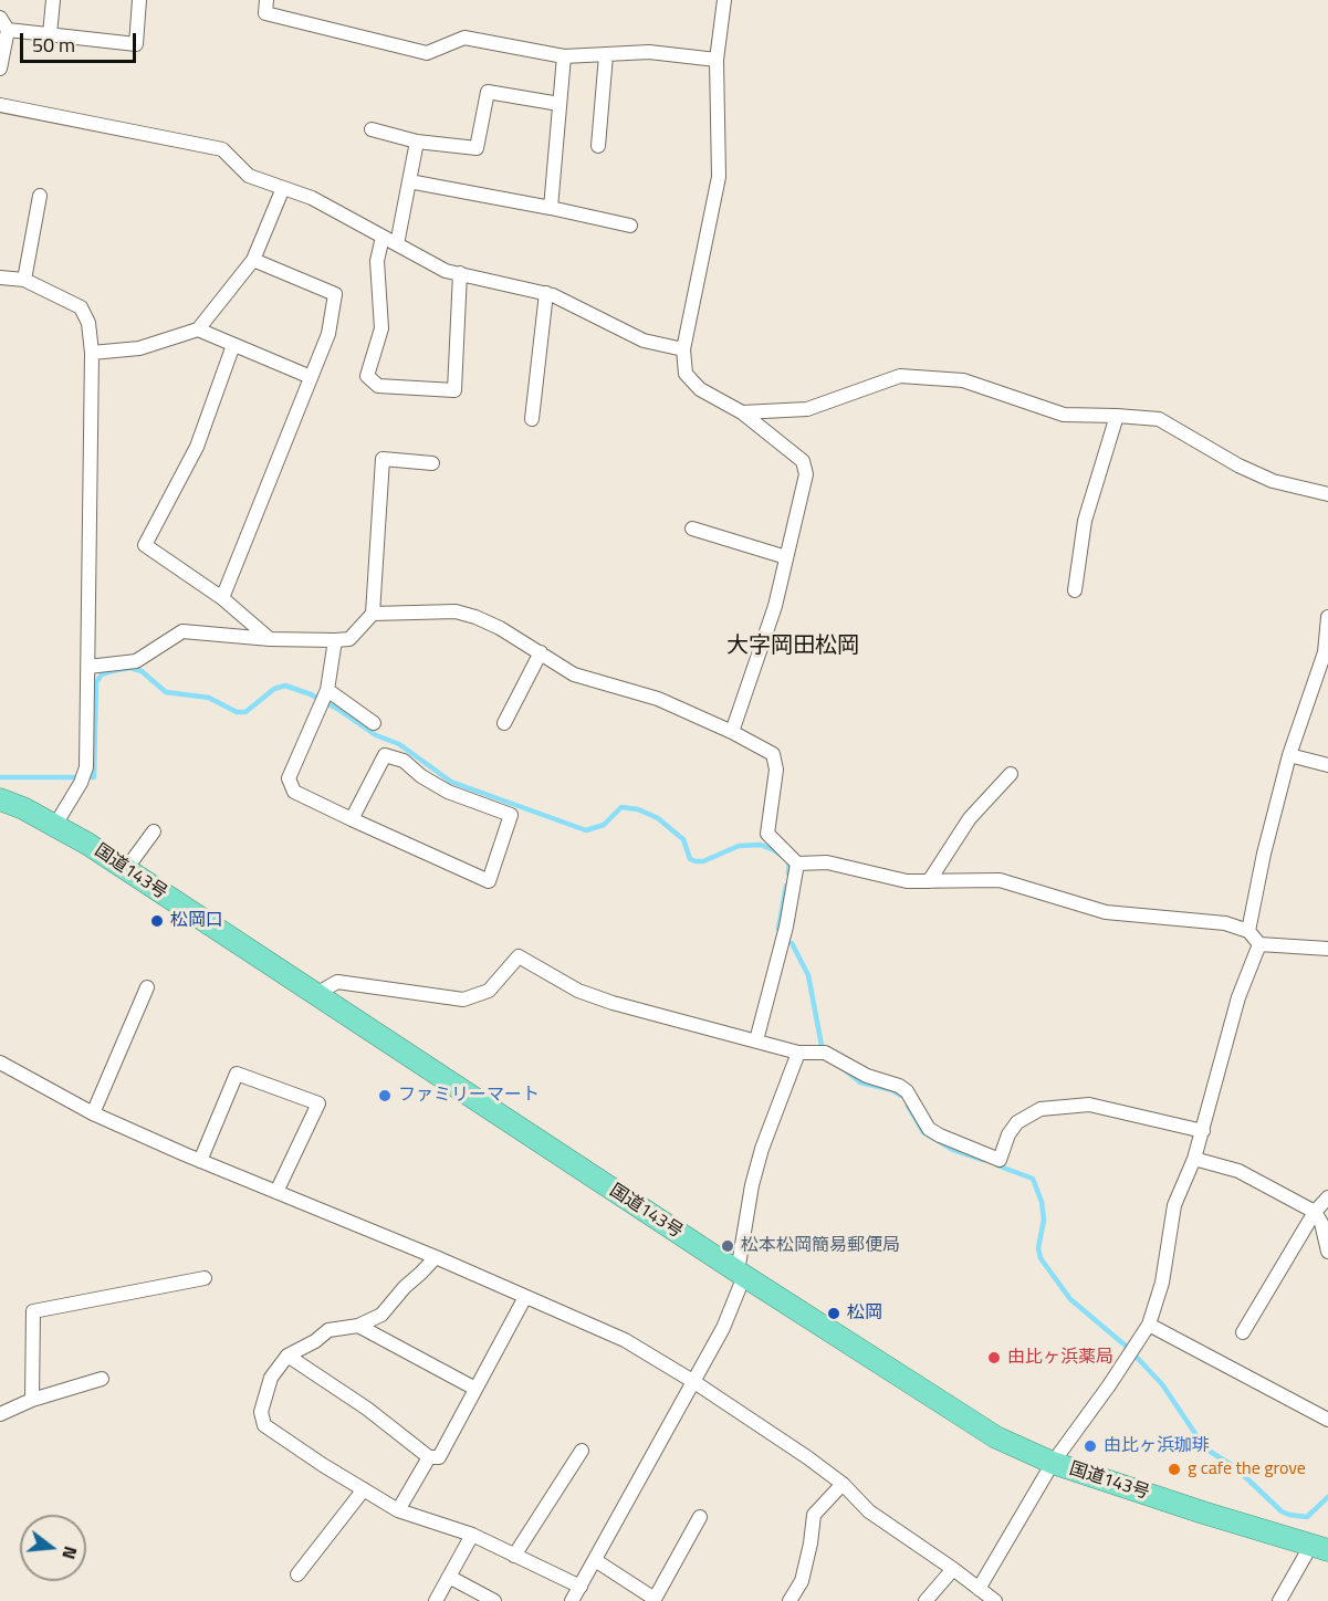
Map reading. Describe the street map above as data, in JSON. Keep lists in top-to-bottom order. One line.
{"streets":{"highway":["国道143号"]},"districts":["大字岡田松岡"],"places":["松岡口","ファミリーマート","松本松岡簡易郵便局","松岡","由比ヶ浜薬局","由比ヶ浜珈琲","g cafe the grove"],"scale_bar":"50 m","north":"right"}
